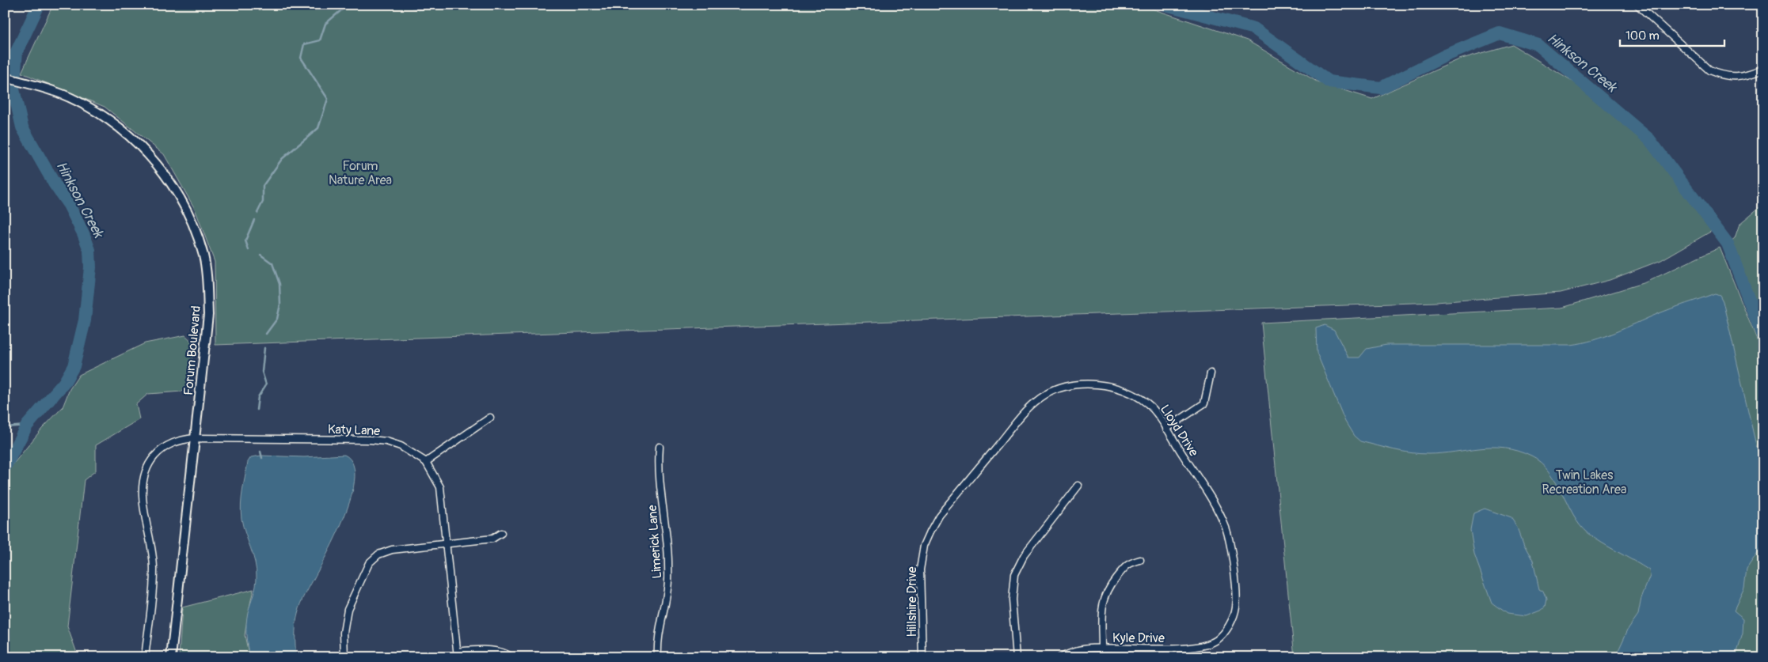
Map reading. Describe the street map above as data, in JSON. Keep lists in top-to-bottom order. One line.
{"streets":{"street":["Forum Boulevard","Katy Lane","Lloyd Drive","Limerick Lane","Hillshire Drive","Kyle Drive"]},"crossings":[["Forum Boulevard","Katy Lane"],["Lloyd Drive","Hillshire Drive"],["Lloyd Drive","Kyle Drive"]],"water":["Hinkson Creek"],"parks":["Forum Nature Area","Twin Lakes Recreation Area"],"scale_bar":"100 m"}
